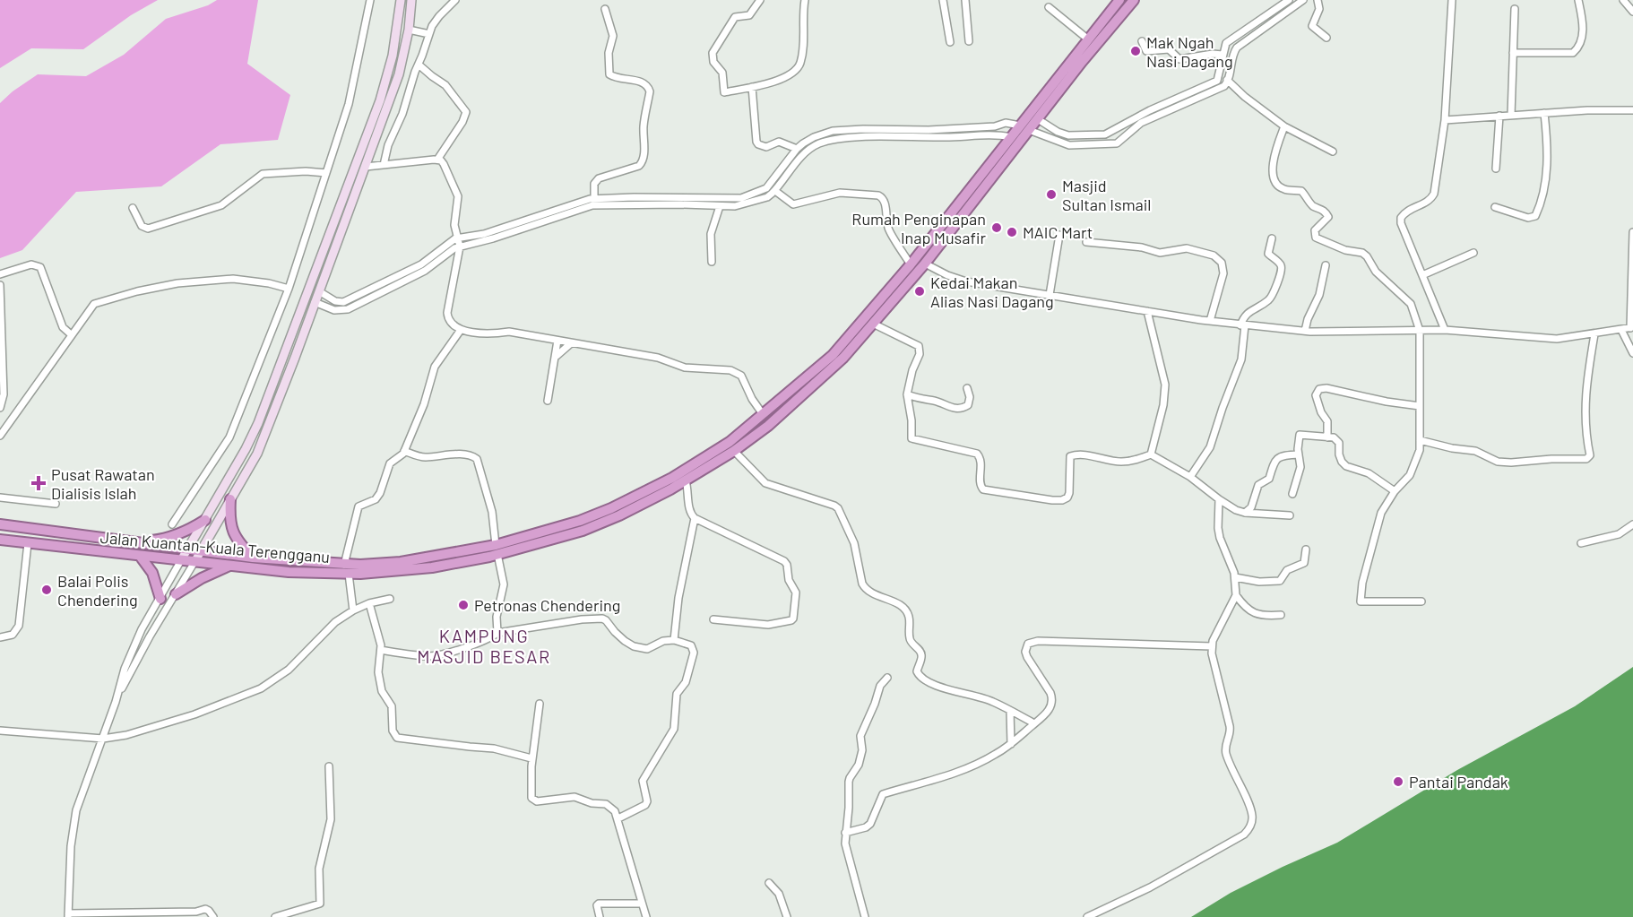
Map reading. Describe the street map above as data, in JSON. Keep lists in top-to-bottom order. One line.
{"streets":{"highway":["Jalan Kuantan-Kuala Terengganu"]},"districts":["KAMPUNG MASJID BESAR"],"places":{"other":["Mak Ngah Nasi Dagang","Masjid Sultan Ismail","Rumah Penginapan Inap Musafir","MAIC Mart","Kedai Makan Alias Nasi Dagang","Balai Polis Chendering","Petronas Chendering","Pantai Pandak"],"health":["Pusat Rawatan Dialisis Islah"]}}
